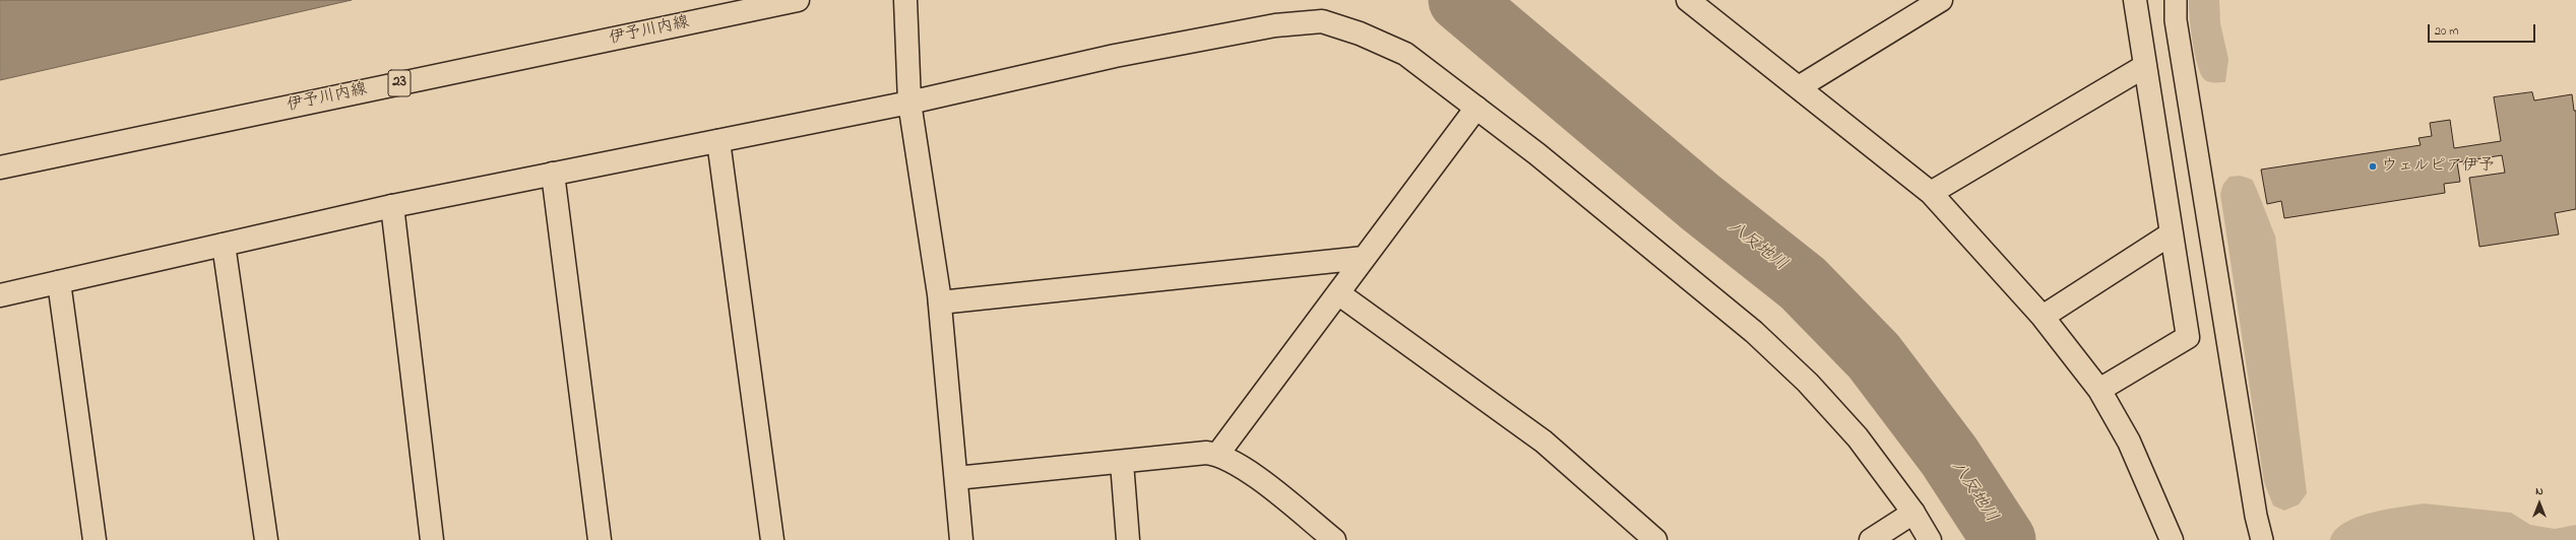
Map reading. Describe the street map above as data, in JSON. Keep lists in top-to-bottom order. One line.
{"streets":{"street":["伊予川内線","23"]},"water":["八反地川"],"places":["ウェルピア伊予"],"scale_bar":"20 m","north":"top"}
